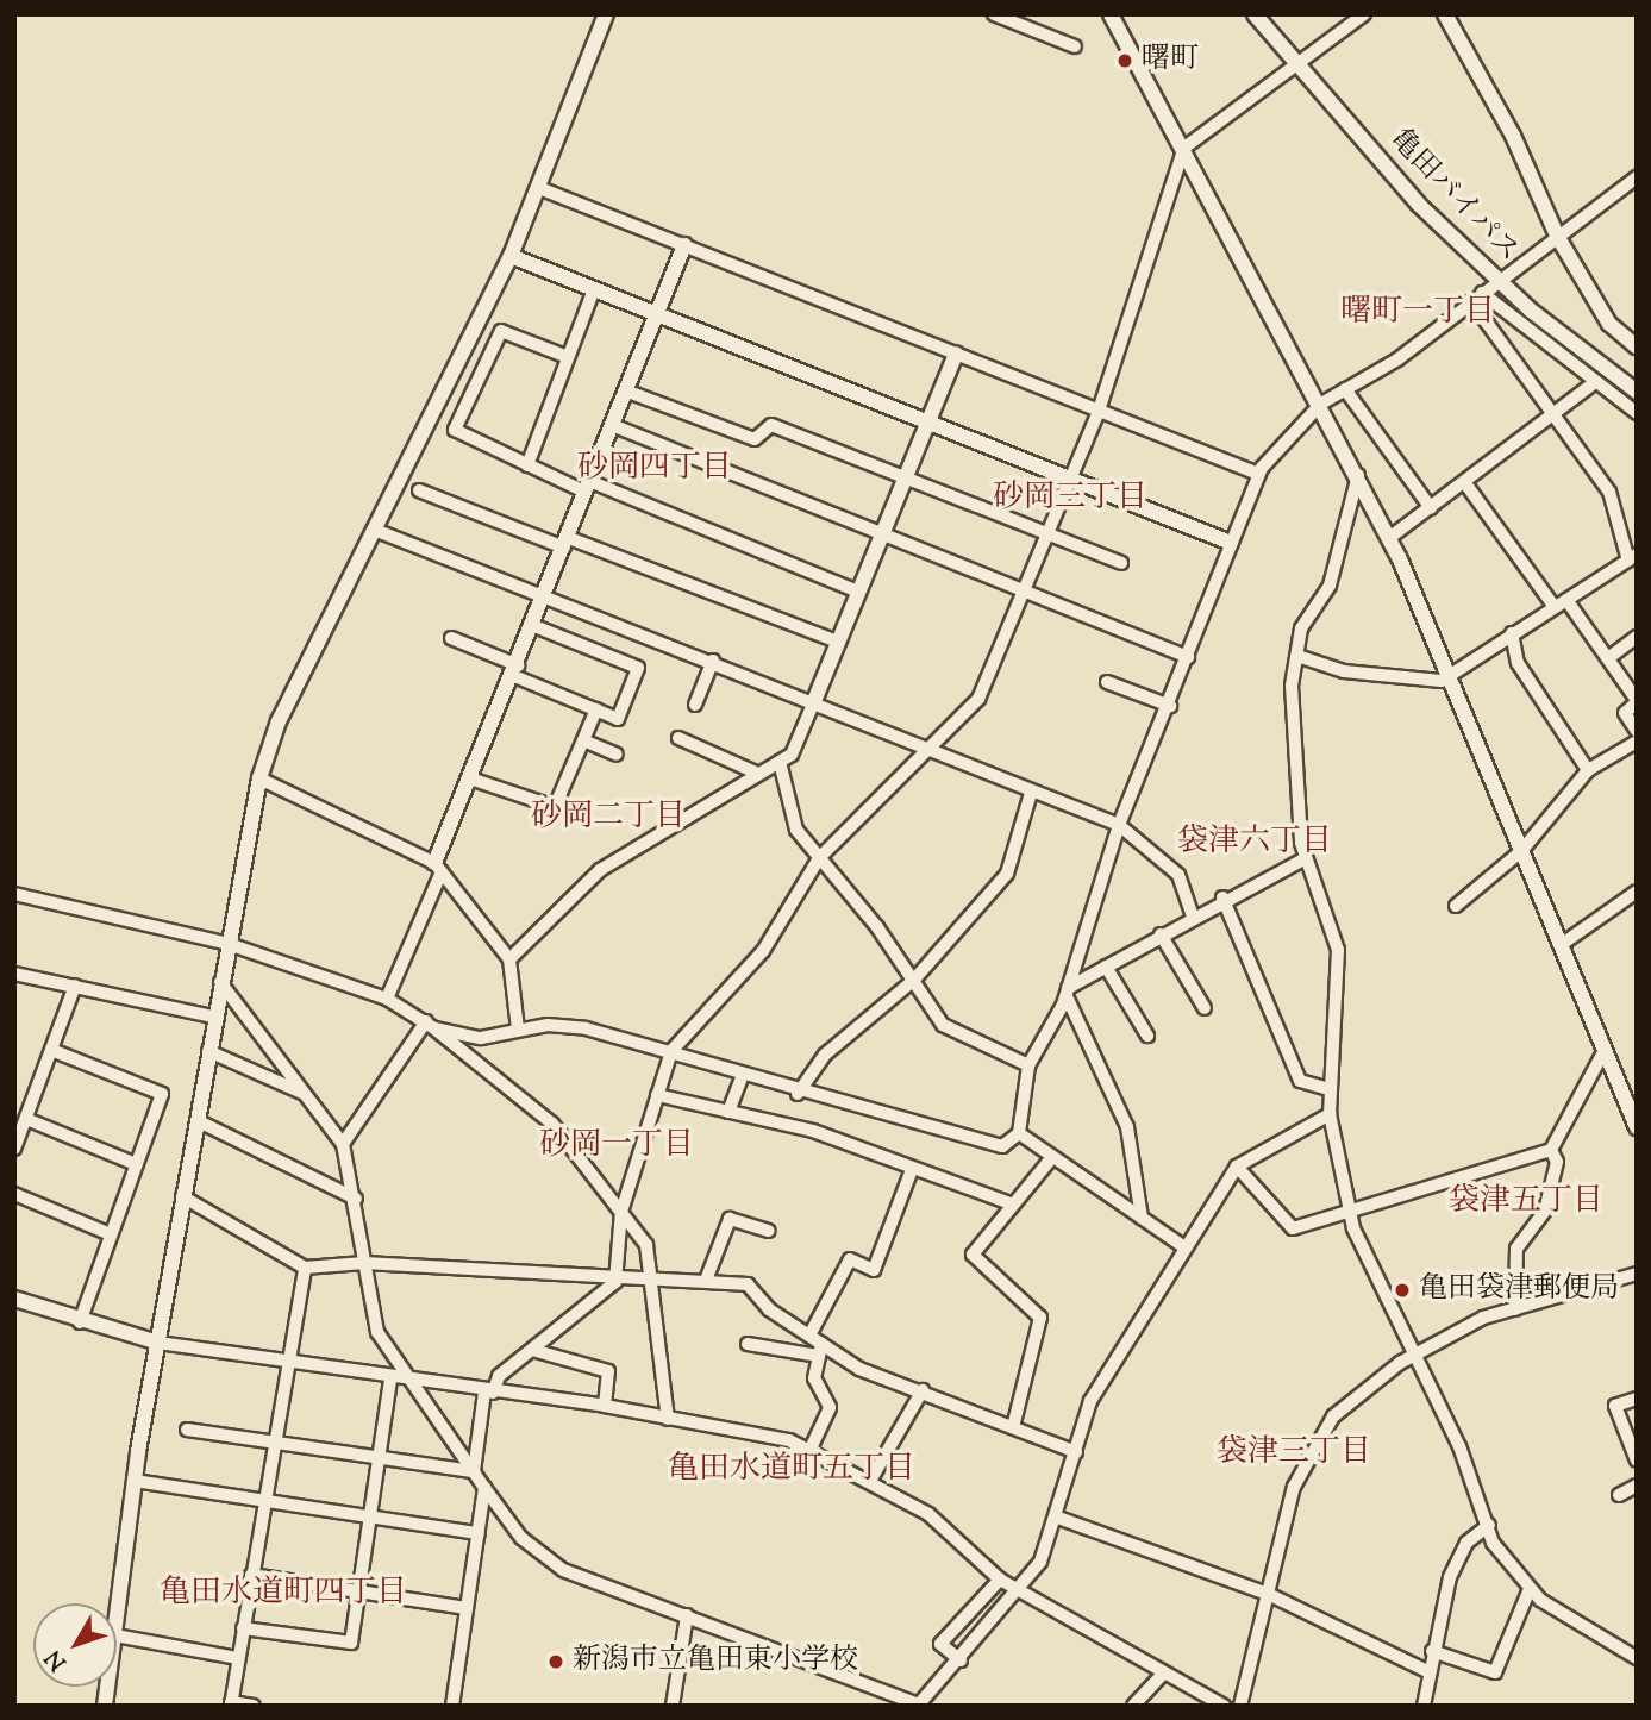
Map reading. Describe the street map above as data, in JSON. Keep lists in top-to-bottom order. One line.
{"streets":{"street":["亀田バイパス"]},"districts":["曙町一丁目","砂岡四丁目","砂岡三丁目","砂岡二丁目","袋津六丁目","砂岡一丁目","袋津五丁目","袋津三丁目","亀田水道町五丁目","亀田水道町四丁目"],"places":["曙町","亀田袋津郵便局","新潟市立亀田東小学校"],"north":"bottom left"}
